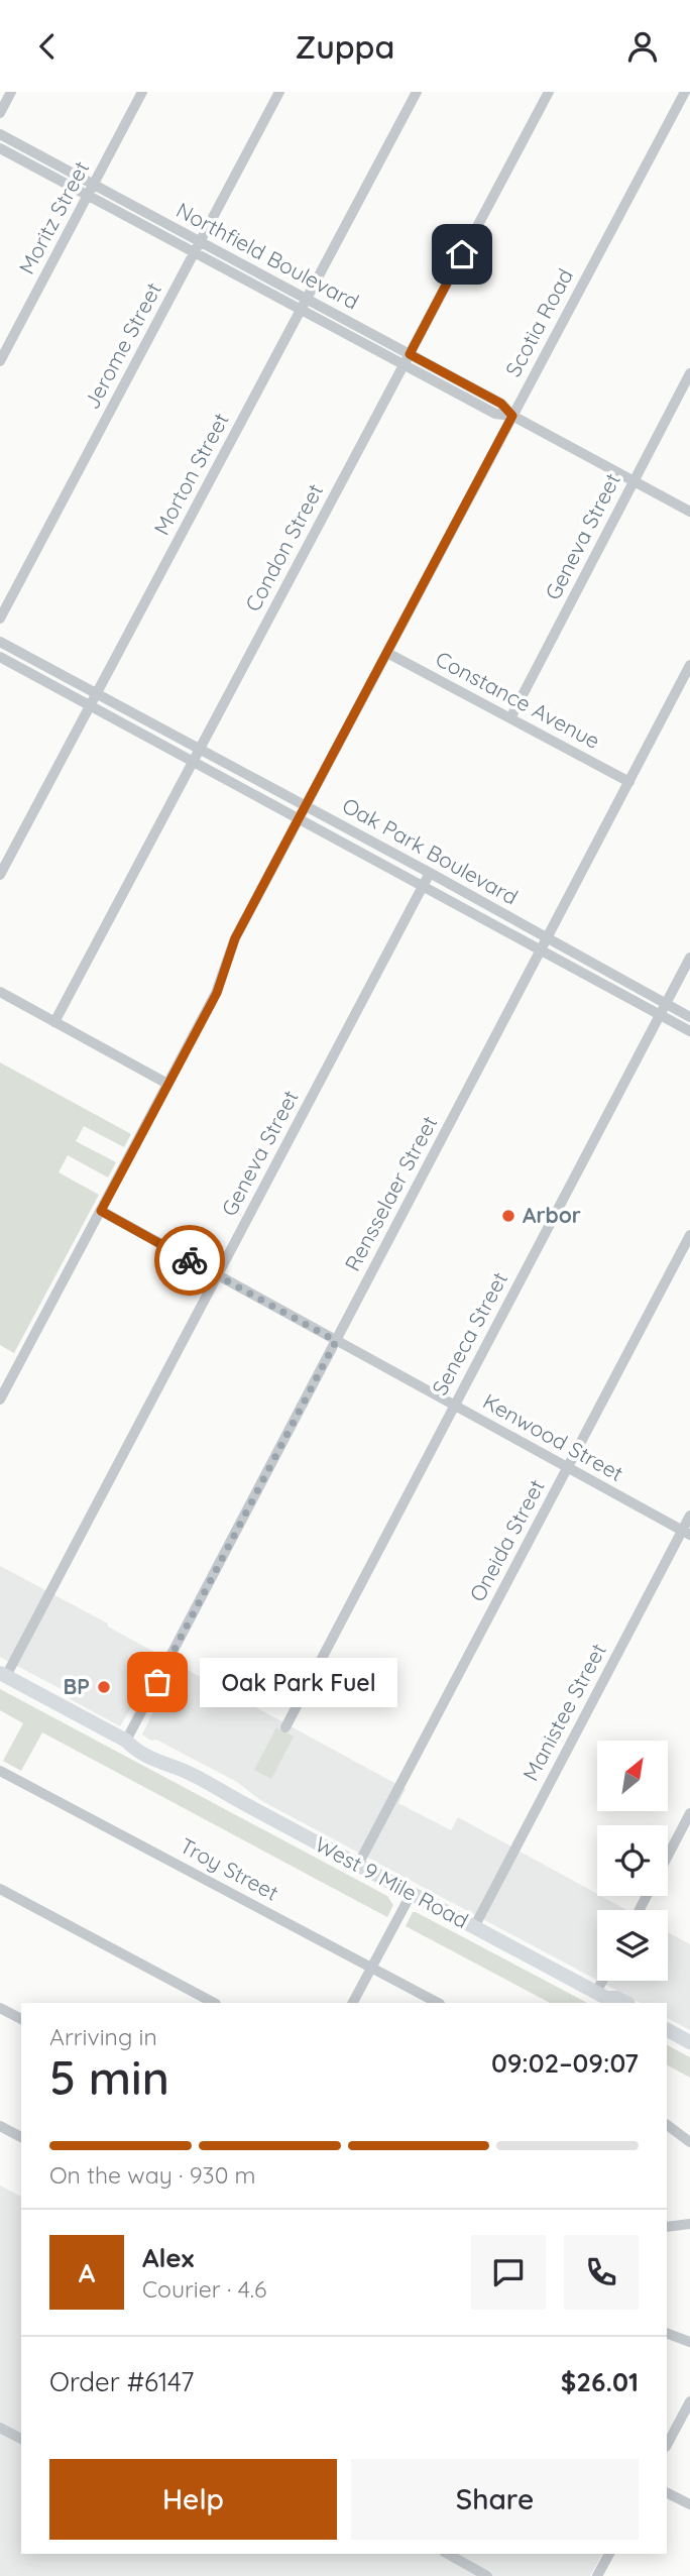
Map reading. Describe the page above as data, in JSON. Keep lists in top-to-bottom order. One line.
{"streets":{"main road":["West 9 Mile Road"],"street":["Moritz Street","Northfield Boulevard","Scotia Road","Jerome Street","Morton Street","Geneva Street","Condon Street","Constance Avenue","Oak Park Boulevard","Rensselaer Street","Seneca Street","Kenwood Street","Oneida Street","Manistee Street","Troy Street"]},"crossings":[["Moritz Street","Northfield Boulevard"],["Northfield Boulevard","Scotia Road"],["Northfield Boulevard","Jerome Street"],["Northfield Boulevard","Morton Street"],["Northfield Boulevard","Geneva Street"],["Northfield Boulevard","Condon Street"],["Scotia Road","Constance Avenue"],["Scotia Road","Oak Park Boulevard"],["Scotia Road","Kenwood Street"],["Morton Street","Oak Park Boulevard"],["Geneva Street","Constance Avenue"],["Geneva Street","Oak Park Boulevard"],["Geneva Street","Kenwood Street"],["Geneva Street","West 9 Mile Road"],["Condon Street","Oak Park Boulevard"],["Constance Avenue","Rensselaer Street"],["Oak Park Boulevard","Rensselaer Street"],["Oak Park Boulevard","Seneca Street"],["Rensselaer Street","Kenwood Street"],["Rensselaer Street","West 9 Mile Road"],["Seneca Street","Kenwood Street"],["Kenwood Street","Oneida Street"],["Kenwood Street","Manistee Street"],["Oneida Street","West 9 Mile Road"],["Manistee Street","West 9 Mile Road"]],"places":["Arbor","Oak Park Fuel","BP"],"north":"top right","page":{"header":"Zuppa","bubble":"Oak Park Fuel","heading":["5 min","Arriving in","09:02–09:07"],"panel":["Alex","Courier · 4.6","Order #6147","$26.01"],"bar":"On the way · 930 m","round":"A","buttons":["Help","Share"]}}
